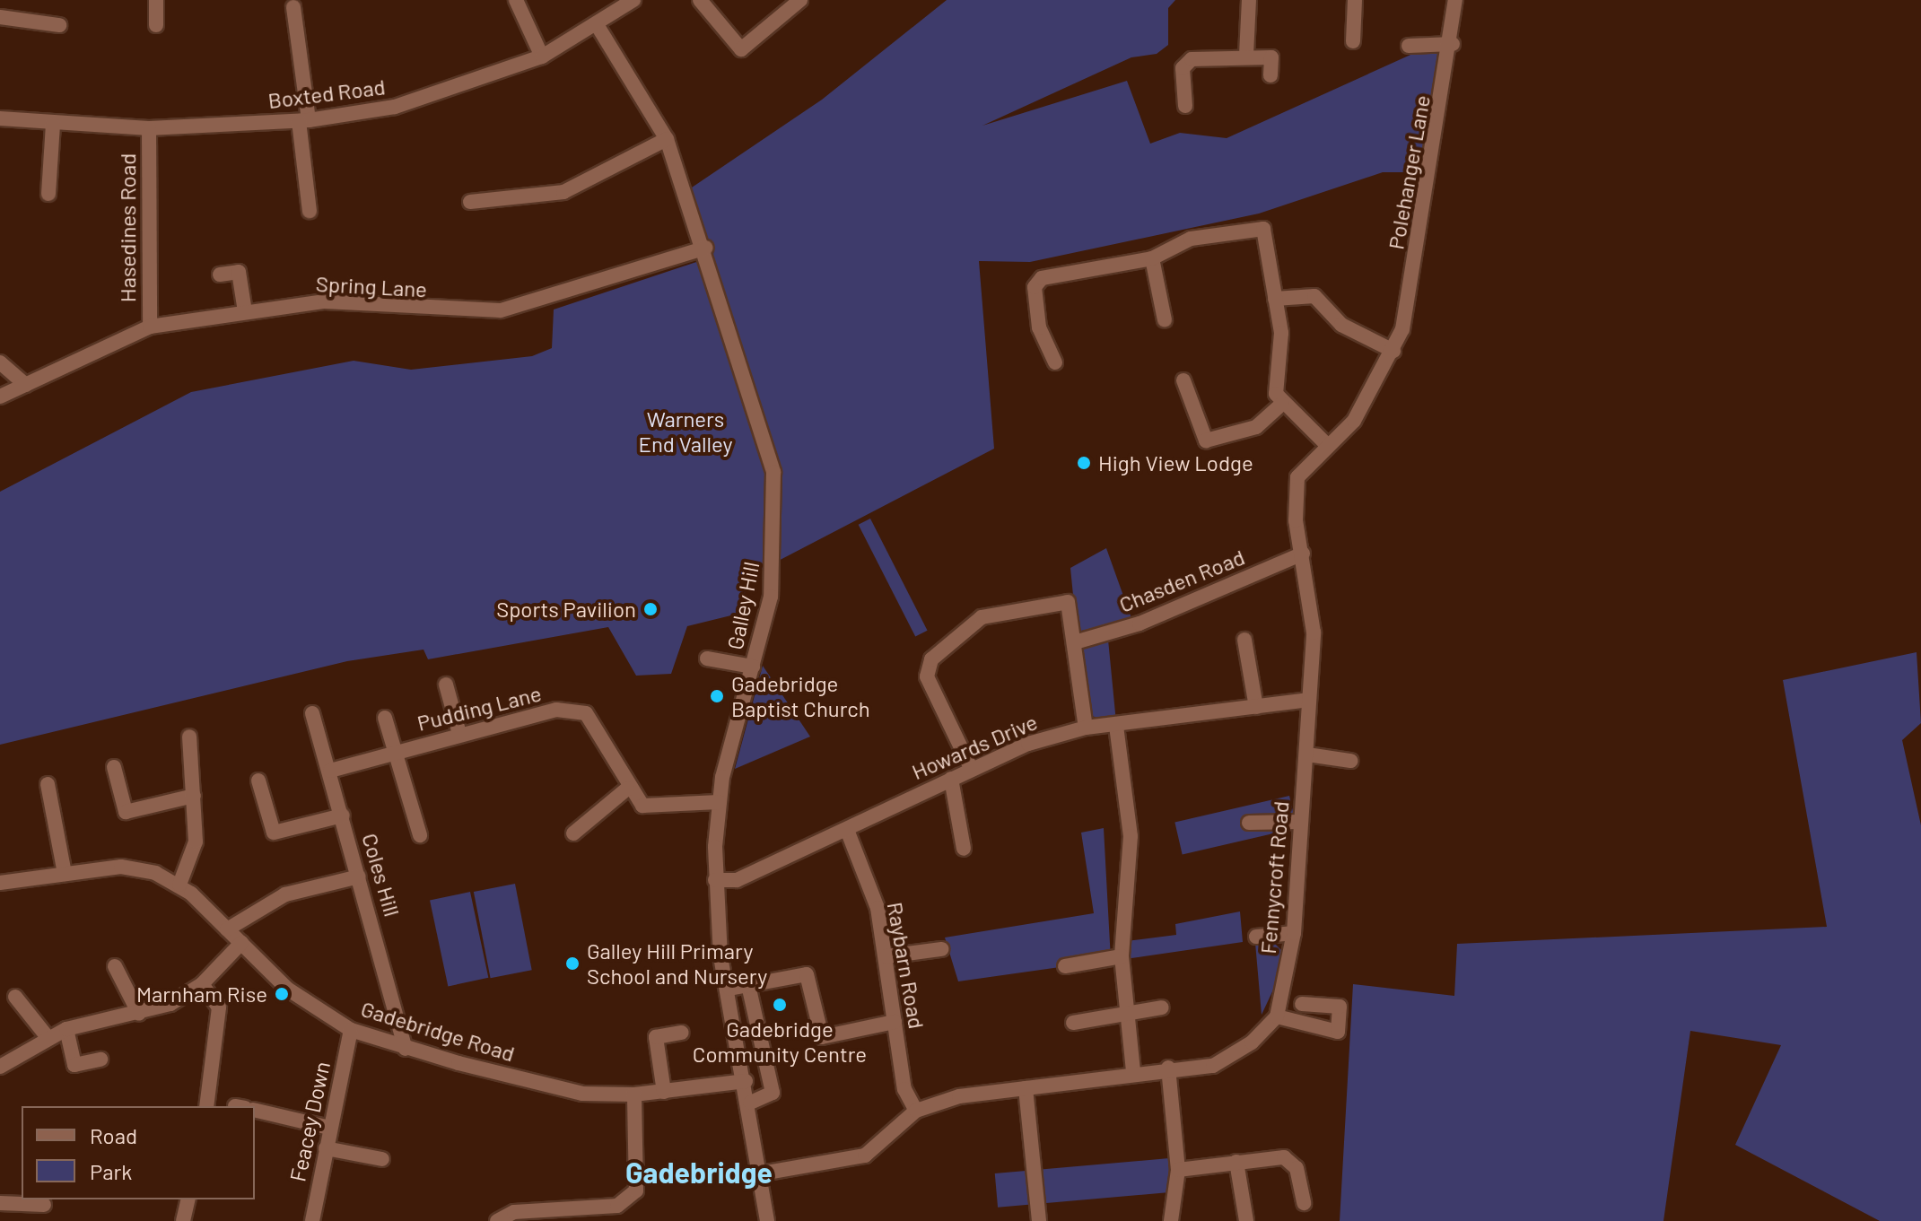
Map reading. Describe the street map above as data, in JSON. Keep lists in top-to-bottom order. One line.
{"streets":{"street":["Boxted Road","Polehanger Lane","Hasedines Road","Spring Lane","Chasden Road","Galley Hill","Pudding Lane","Howards Drive","Coles Hill","Fennycroft Road","Raybarn Road","Gadebridge Road","Feacey Down"]},"crossings":[["Boxted Road","Hasedines Road"],["Boxted Road","Galley Hill"],["Polehanger Lane","Fennycroft Road"],["Hasedines Road","Spring Lane"],["Spring Lane","Galley Hill"],["Chasden Road","Fennycroft Road"],["Galley Hill","Howards Drive"],["Galley Hill","Gadebridge Road"],["Pudding Lane","Coles Hill"],["Howards Drive","Fennycroft Road"],["Howards Drive","Raybarn Road"],["Coles Hill","Gadebridge Road"],["Gadebridge Road","Feacey Down"]],"districts":["Gadebridge"],"parks":["Warners End Valley"],"places":["High View Lodge","Sports Pavilion","Gadebridge Baptist Church","Galley Hill Primary School and Nursery","Marnham Rise","Gadebridge Community Centre"],"legend":["Road","Park"]}
